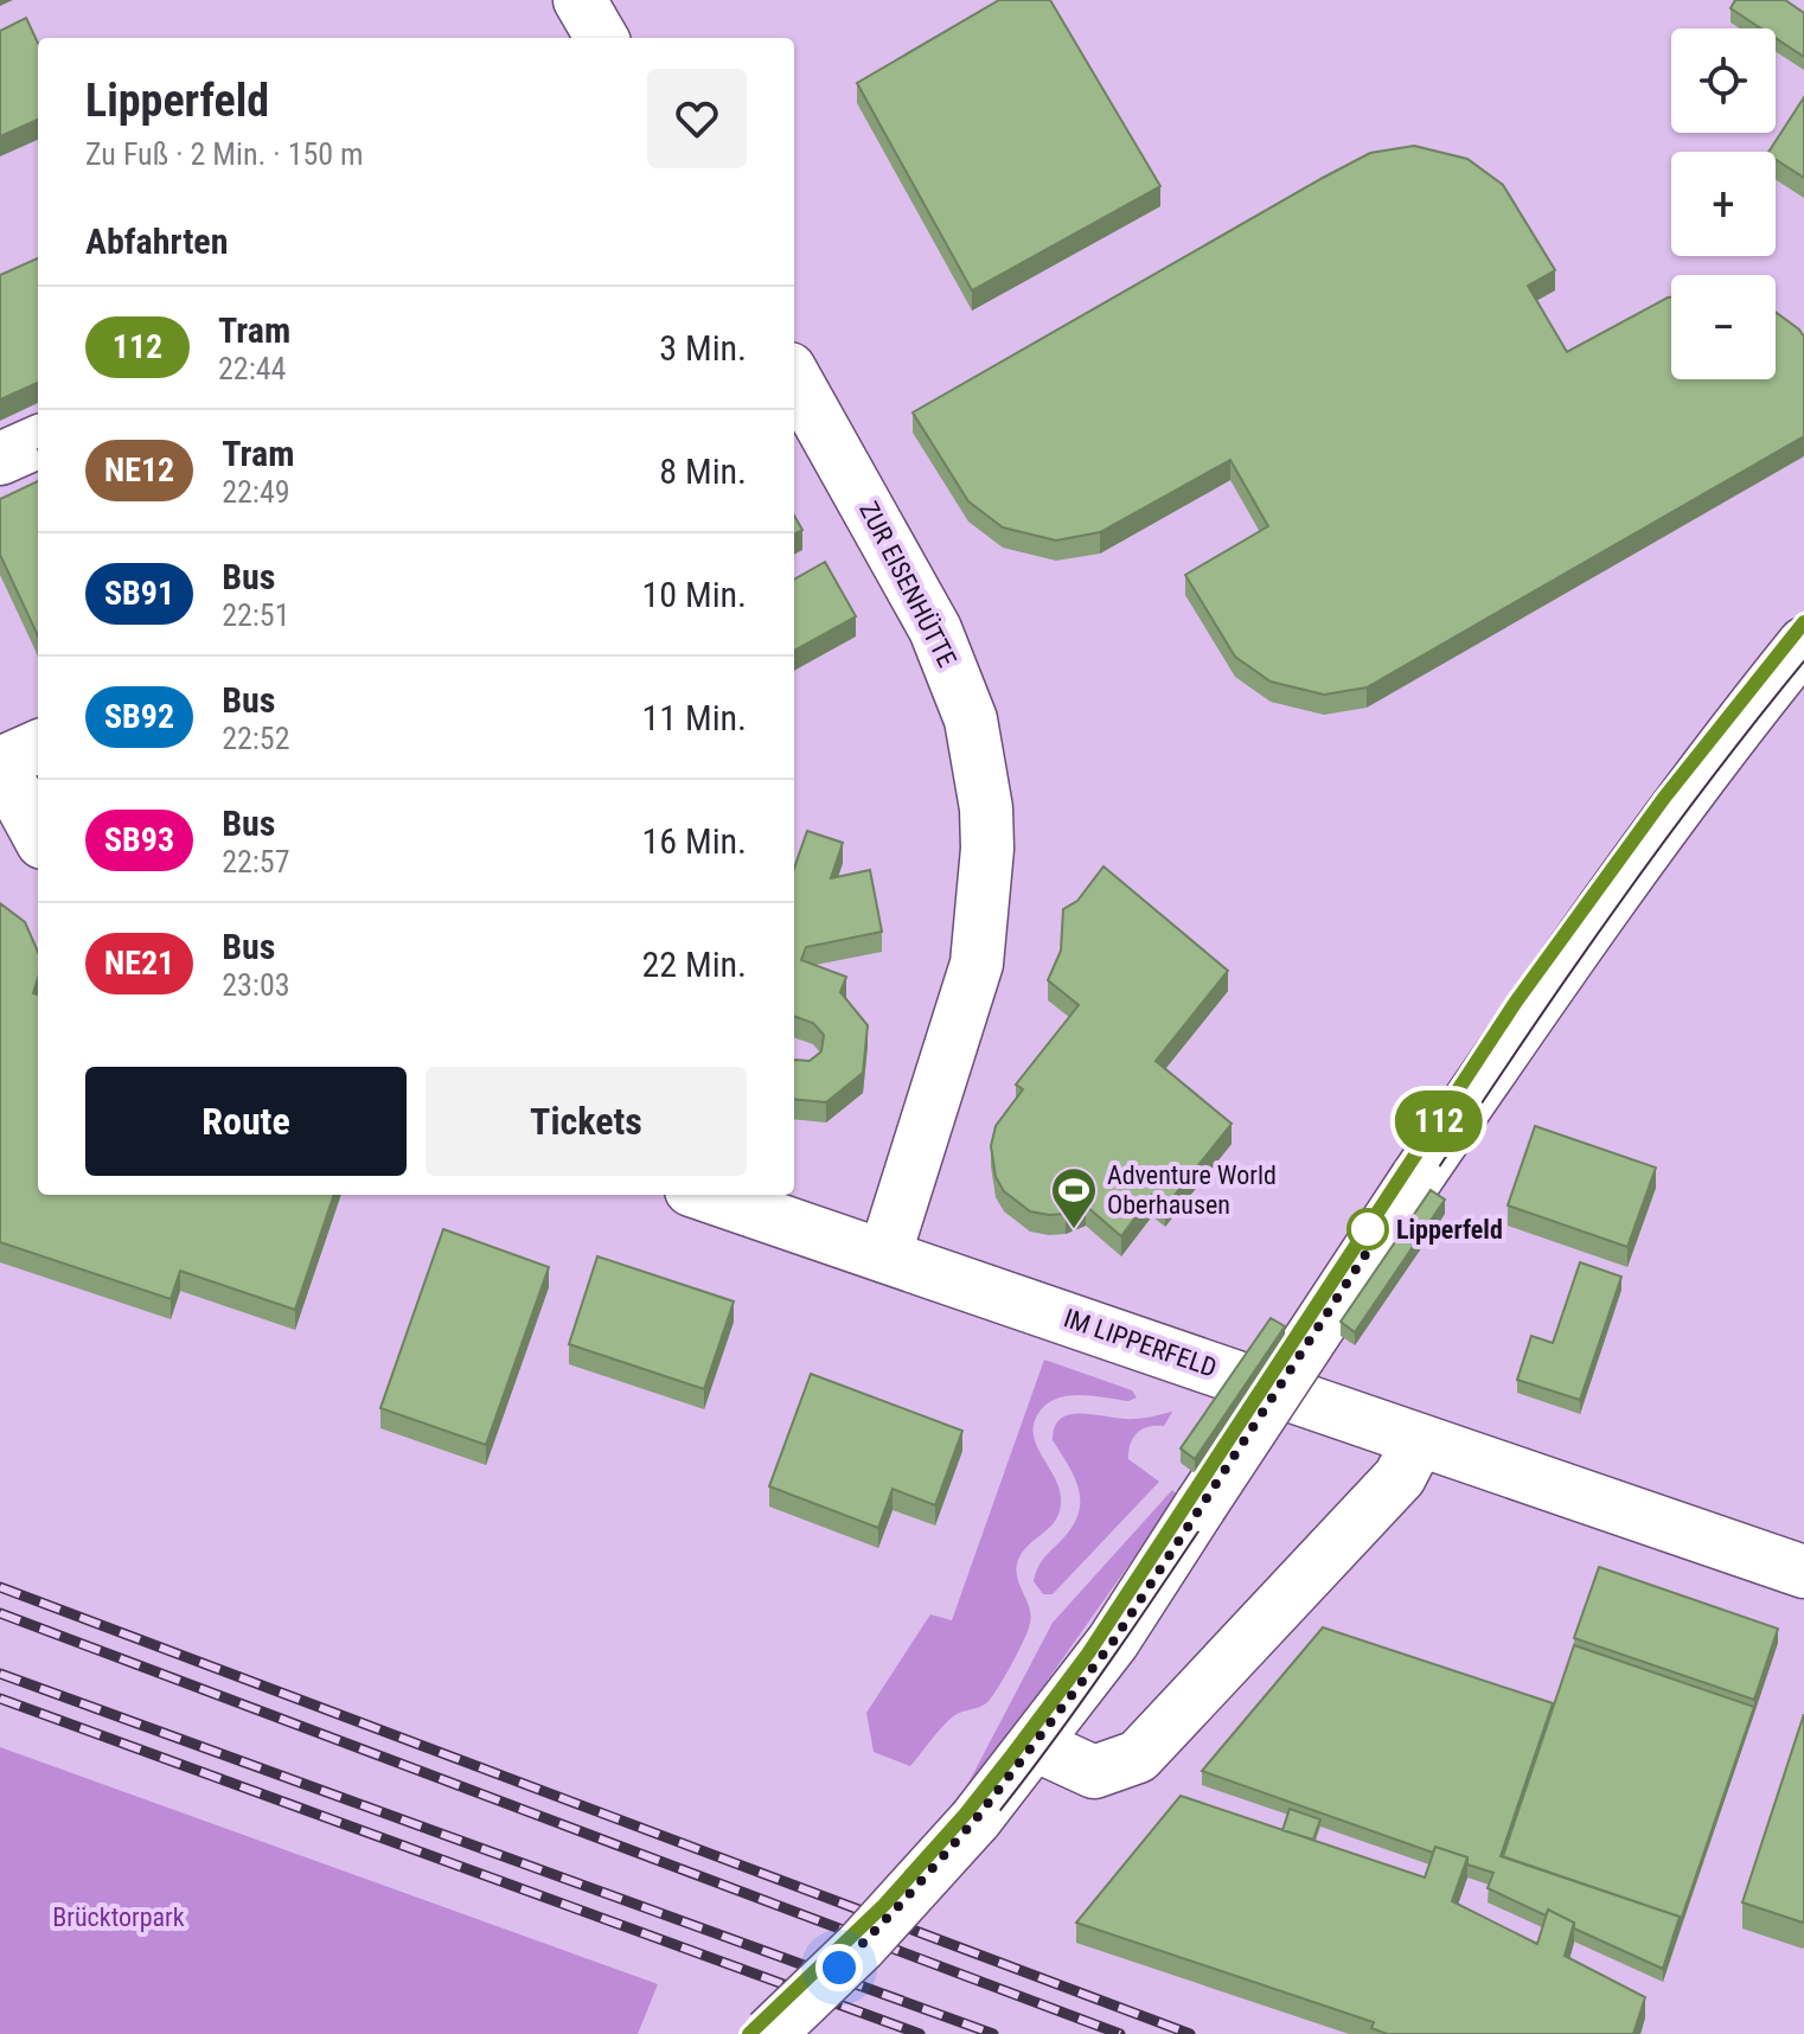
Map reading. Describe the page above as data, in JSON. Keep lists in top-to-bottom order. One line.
{"streets":{"street":["ZUR EISENHÜTTE","IM LIPPERFELD"]},"crossings":[["ZUR EISENHÜTTE","IM LIPPERFELD"]],"parks":["Brücktorpark"],"places":{"other":["Lipperfeld"],"sports":["Adventure World Oberhausen"]},"lines":["tram line 112"],"page":{"on_map":"112","map_buttons":["+","−"],"heading":[["Lipperfeld","Zu Fuß · 2 Min. · 150 m"],"Abfahrten"],"list":[{"mark":"112","name":"Tram","note":"22:44","value":"3 Min."},{"mark":"NE12","name":"Tram","note":"22:49","value":"8 Min."},{"mark":"SB91","name":"Bus","note":"22:51","value":"10 Min."},{"mark":"SB92","name":"Bus","note":"22:52","value":"11 Min."},{"mark":"SB93","name":"Bus","note":"22:57","value":"16 Min."},{"mark":"NE21","name":"Bus","note":"23:03","value":"22 Min."}],"buttons":["Route","Tickets"]}}
